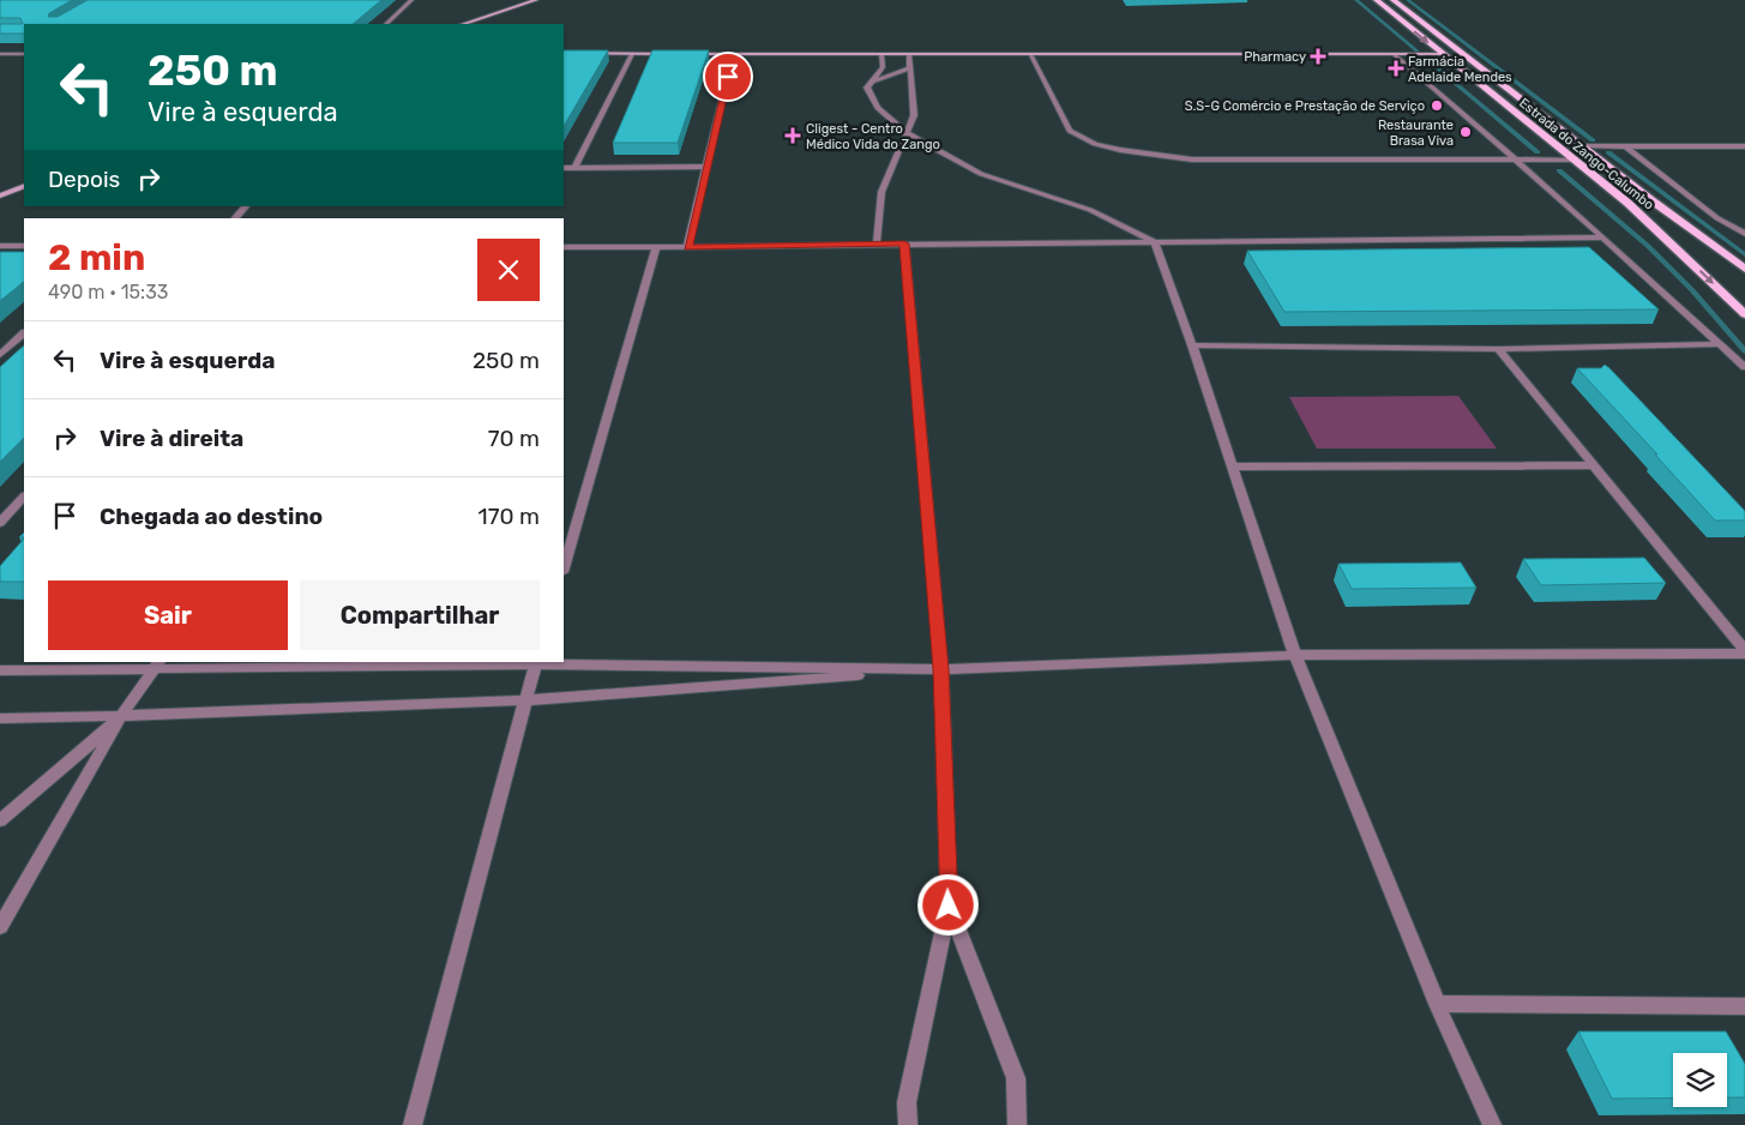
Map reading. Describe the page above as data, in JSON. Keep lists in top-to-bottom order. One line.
{"streets":{"main road":["Estrada do Zango-Calumbo"]},"places":{"health":["Pharmacy","Farmácia Adelaide Mendes","Cligest - Centro Médico Vida do Zango"],"other":["S.S-G Comércio e Prestação de Serviço","Restaurante Brasa Viva"]},"page":{"turn":["250 m","Vire à esquerda"],"then":"Depois","heading":["2 min","490 m · 15:33"],"list":[{"name":"Vire à esquerda","value":"250 m"},{"name":"Vire à direita","value":"70 m"},{"name":"Chegada ao destino","value":"170 m"}],"buttons":["Sair","Compartilhar"]}}
